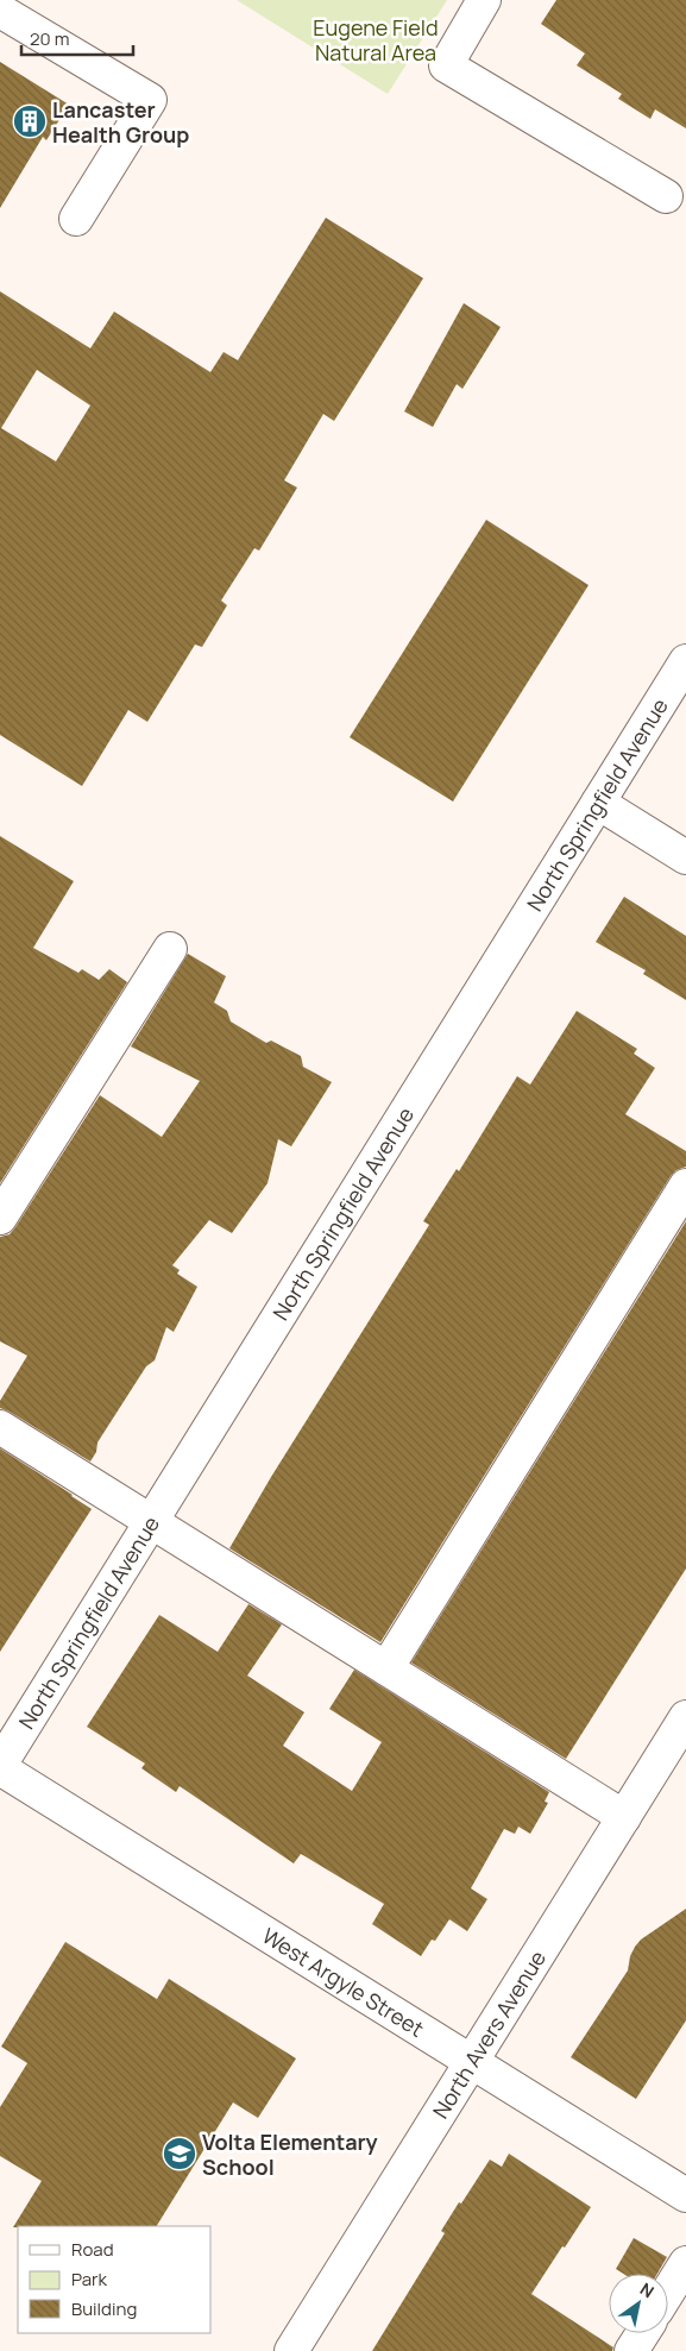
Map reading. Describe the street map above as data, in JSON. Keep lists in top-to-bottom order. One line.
{"streets":{"street":["North Springfield Avenue","West Argyle Street","North Avers Avenue"]},"crossings":[["North Springfield Avenue","West Argyle Street"],["West Argyle Street","North Avers Avenue"]],"parks":["Eugene Field Natural Area"],"places":{"building":["Lancaster Health Group"],"school or university":["Volta Elementary School"]},"legend":["Road","Park","Building"],"scale_bar":"20 m","north":"top right"}
